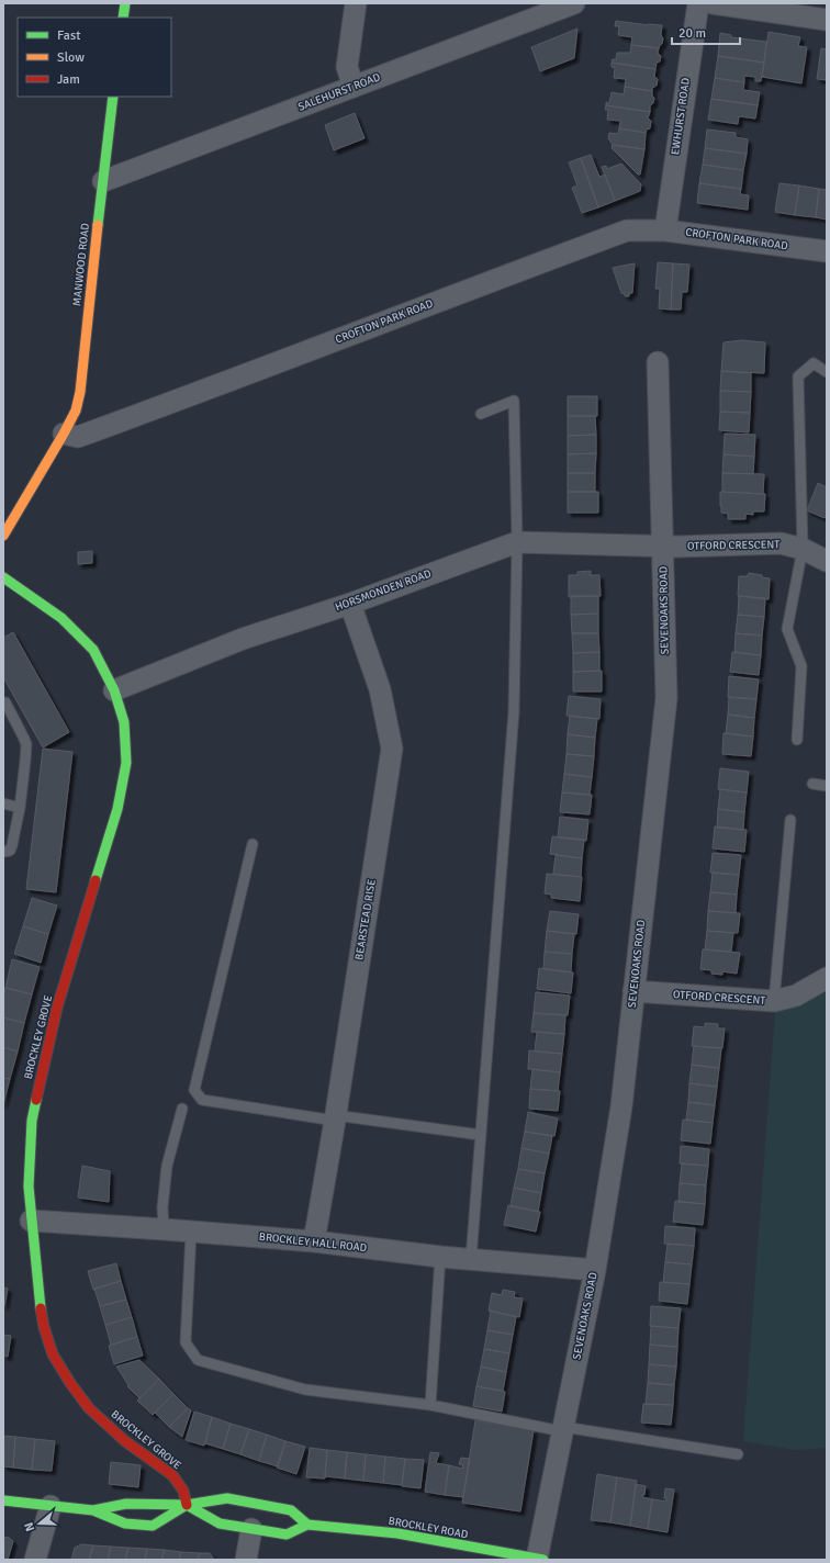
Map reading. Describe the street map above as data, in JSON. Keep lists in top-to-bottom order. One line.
{"streets":{"street":["SALEHURST ROAD","EWHURST ROAD","CROFTON PARK ROAD","MANWOOD ROAD","OTFORD CRESCENT","HORSMONDEN ROAD","SEVENOAKS ROAD","BEARSTEAD RISE","BROCKLEY GROVE","BROCKLEY HALL ROAD","BROCKLEY ROAD"]},"crossings":[["SALEHURST ROAD","MANWOOD ROAD"],["EWHURST ROAD","CROFTON PARK ROAD"],["CROFTON PARK ROAD","MANWOOD ROAD"],["OTFORD CRESCENT","HORSMONDEN ROAD"],["OTFORD CRESCENT","SEVENOAKS ROAD"],["HORSMONDEN ROAD","SEVENOAKS ROAD"],["HORSMONDEN ROAD","BEARSTEAD RISE"],["HORSMONDEN ROAD","BROCKLEY GROVE"],["SEVENOAKS ROAD","BROCKLEY HALL ROAD"],["SEVENOAKS ROAD","BROCKLEY ROAD"],["BEARSTEAD RISE","BROCKLEY HALL ROAD"],["BROCKLEY GROVE","BROCKLEY HALL ROAD"]],"legend":["Fast","Slow","Jam"],"scale_bar":"20 m","north":"left"}
